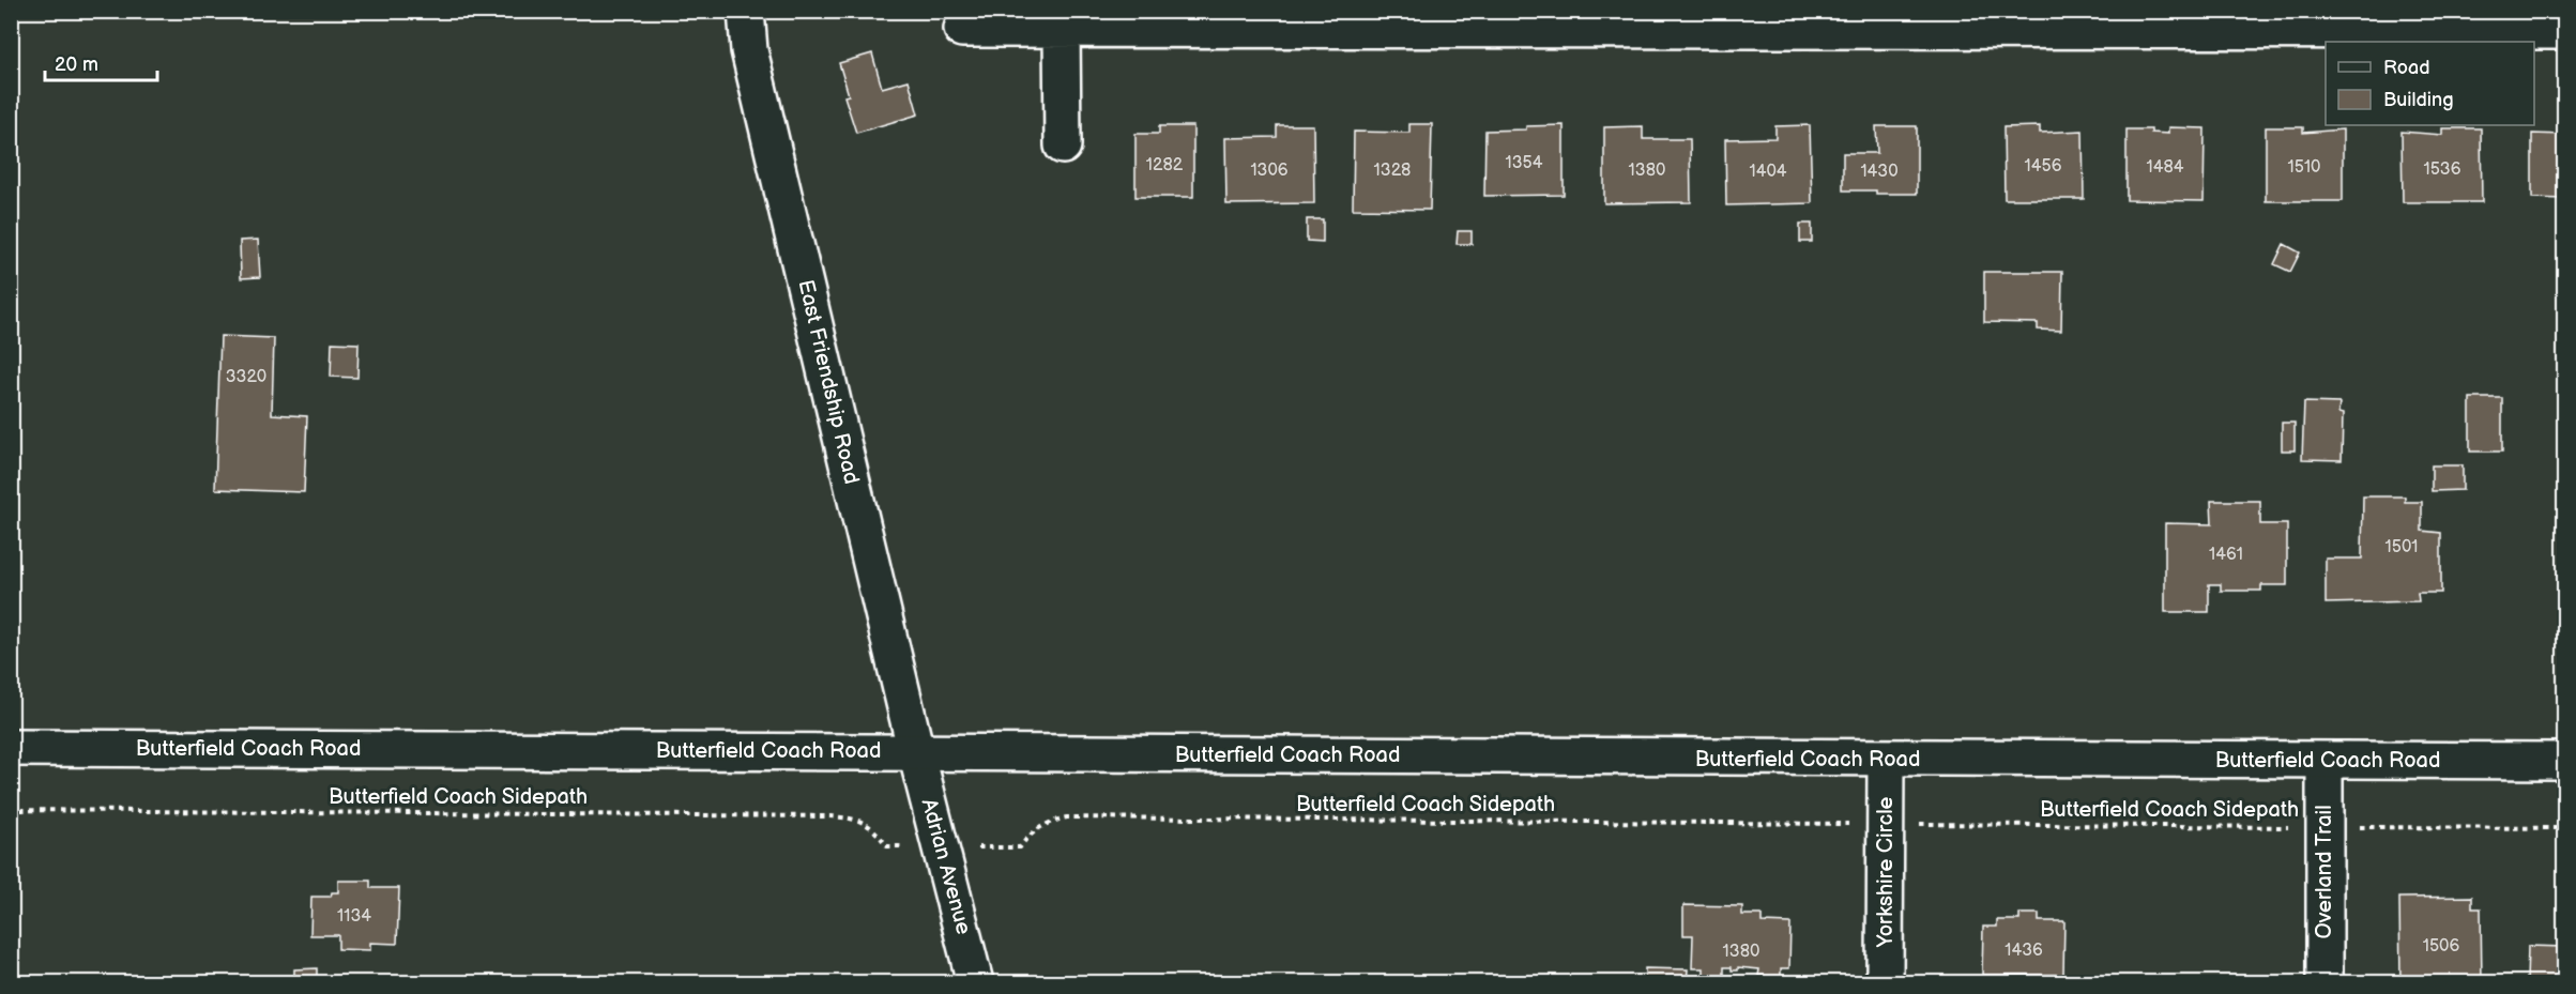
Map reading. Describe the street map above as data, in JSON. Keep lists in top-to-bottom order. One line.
{"streets":{"street":["East Friendship Road","Butterfield Coach Road","Adrian Avenue","Yorkshire Circle","Overland Trail"],"path":["Butterfield Coach Sidepath"]},"crossings":[["East Friendship Road","Butterfield Coach Road"],["East Friendship Road","Adrian Avenue"],["Butterfield Coach Road","Adrian Avenue"],["Butterfield Coach Road","Yorkshire Circle"],["Butterfield Coach Road","Overland Trail"]],"house_numbers":["1354","1282","1456","1484","1510","1536","1306","1328","1380","1404","1430","3320","1501","1461","1134","1506","1436","1380"],"legend":["Road","Building"],"scale_bar":"20 m"}
